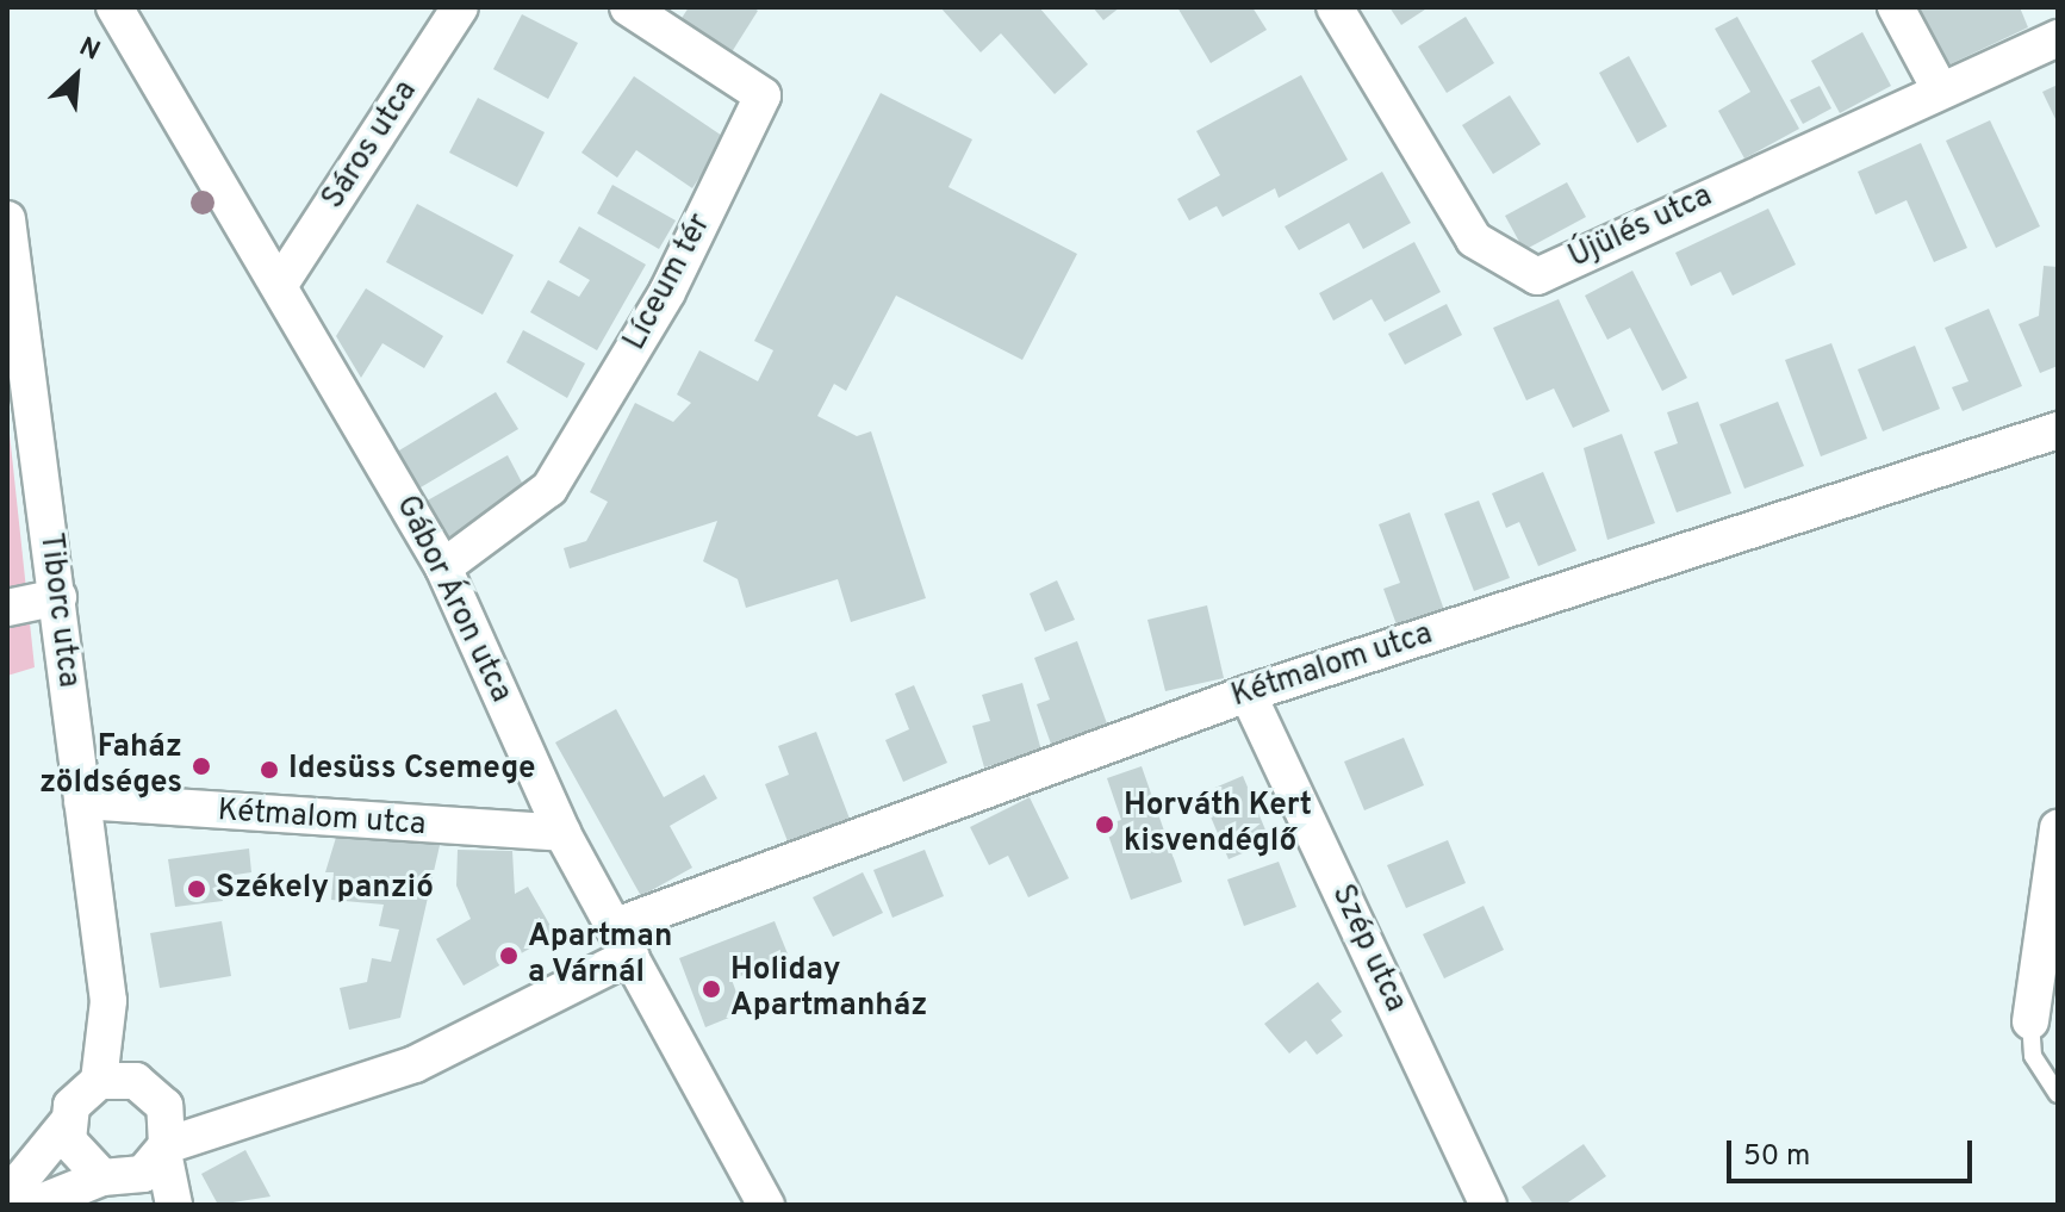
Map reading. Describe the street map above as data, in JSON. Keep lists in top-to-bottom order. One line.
{"streets":{"street":["Sáros utca","Újülés utca","Líceum tér","Gábor Áron utca","Tiborc utca","Kétmalom utca","Szép utca"]},"crossings":[["Sáros utca","Gábor Áron utca"],["Líceum tér","Gábor Áron utca"],["Gábor Áron utca","Kétmalom utca"],["Tiborc utca","Kétmalom utca"],["Kétmalom utca","Szép utca"]],"places":["Faház zöldséges","Idesüss Csemege","Horváth Kert kisvendéglő","Székely panzió","Apartman a Várnál","Holiday Apartmanház"],"scale_bar":"50 m","north":"top right"}
